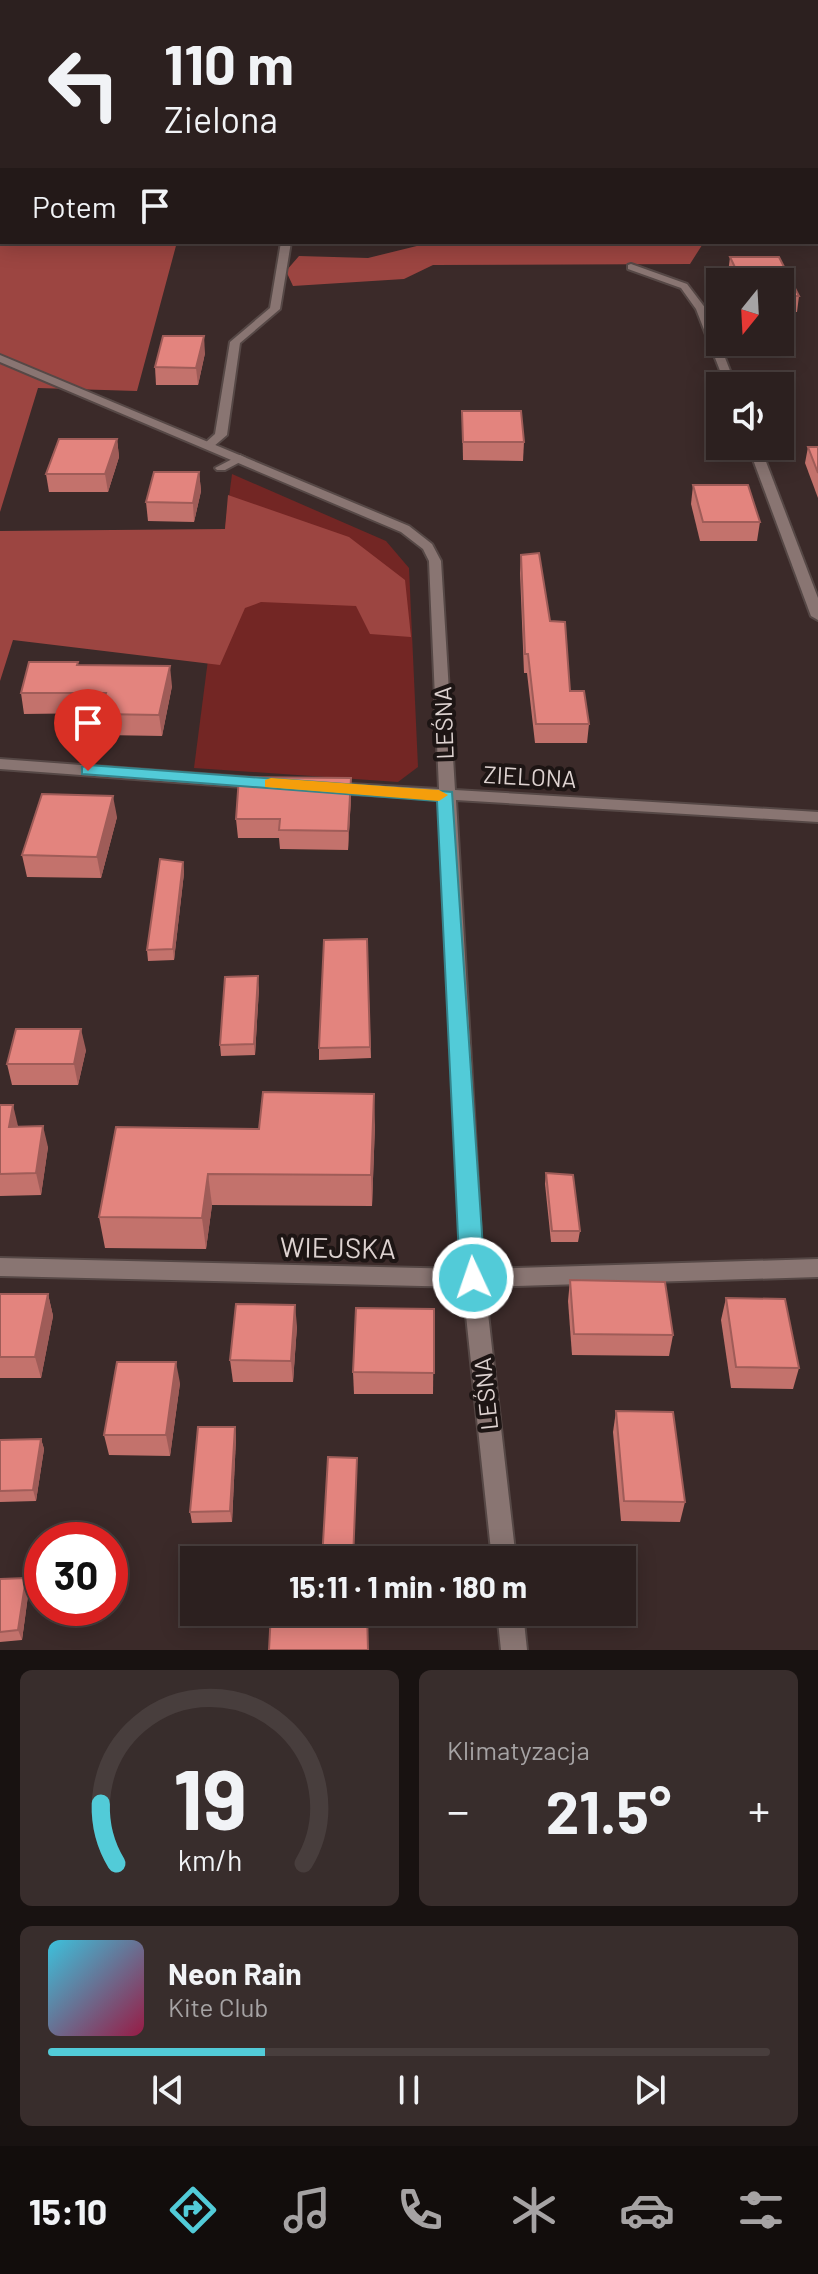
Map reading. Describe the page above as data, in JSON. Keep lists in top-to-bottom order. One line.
{"streets":{"street":["LEŚNA","ZIELONA","WIEJSKA"]},"crossings":[["LEŚNA","ZIELONA"],["LEŚNA","WIEJSKA"]],"north":"bottom","page":{"turn":["110 m","Zielona"],"then":"Potem","limit":"30","trip":"15:11 · 1 min · 180 m","tile":"Klimatyzacja","heat":["−","21.5°","+"],"song":["Neon Rain","Kite Club"],"tabs":"15:10","gauge":["19","km/h"]}}
